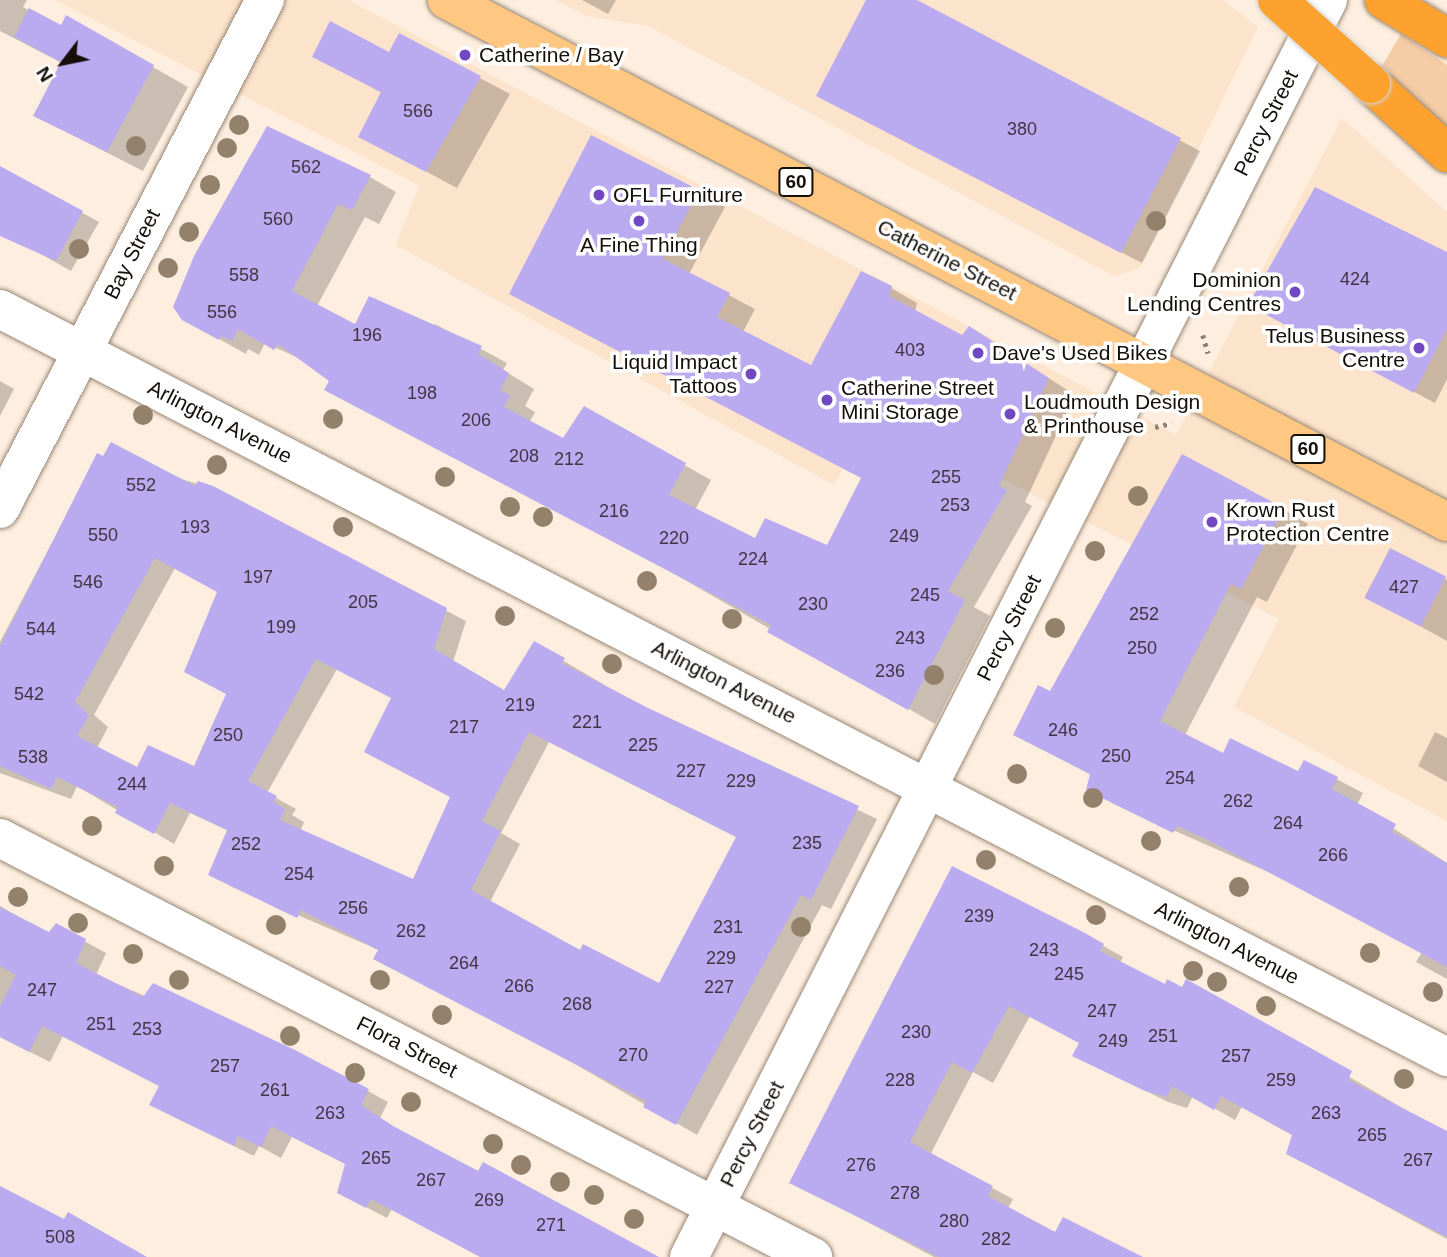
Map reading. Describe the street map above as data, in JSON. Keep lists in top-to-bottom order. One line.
{"streets":{"main road":["60","Catherine Street"],"street":["Percy Street","Bay Street","Arlington Avenue","Flora Street"]},"crossings":[["Percy Street","Catherine Street"],["Percy Street","Arlington Avenue"],["Percy Street","Flora Street"],["Bay Street","Arlington Avenue"]],"places":["Catherine / Bay","OFL Furniture","A Fine Thing","Dominion Lending Centres","Telus Business Centre","Dave's Used Bikes","Liquid Impact Tattoos","Catherine Street Mini Storage","Loudmouth Design & Printhouse","Krown Rust Protection Centre"],"house_numbers":["566","380","562","560","558","424","556","196","403","198","206","208","212","255","552","253","216","193","550","249","220","224","197","546","427","245","205","230","252","199","544","243","250","236","542","219","221","217","246","250","225","250","538","227","254","229","244","262","264","235","252","266","254","256","239","231","262","243","229","264","245","266","227","247","268","247","251","253","230","251","249","270","257","257","228","259","261","263","263","265","265","267","276","267","278","269","280","271","508","282"],"north":"bottom left"}
